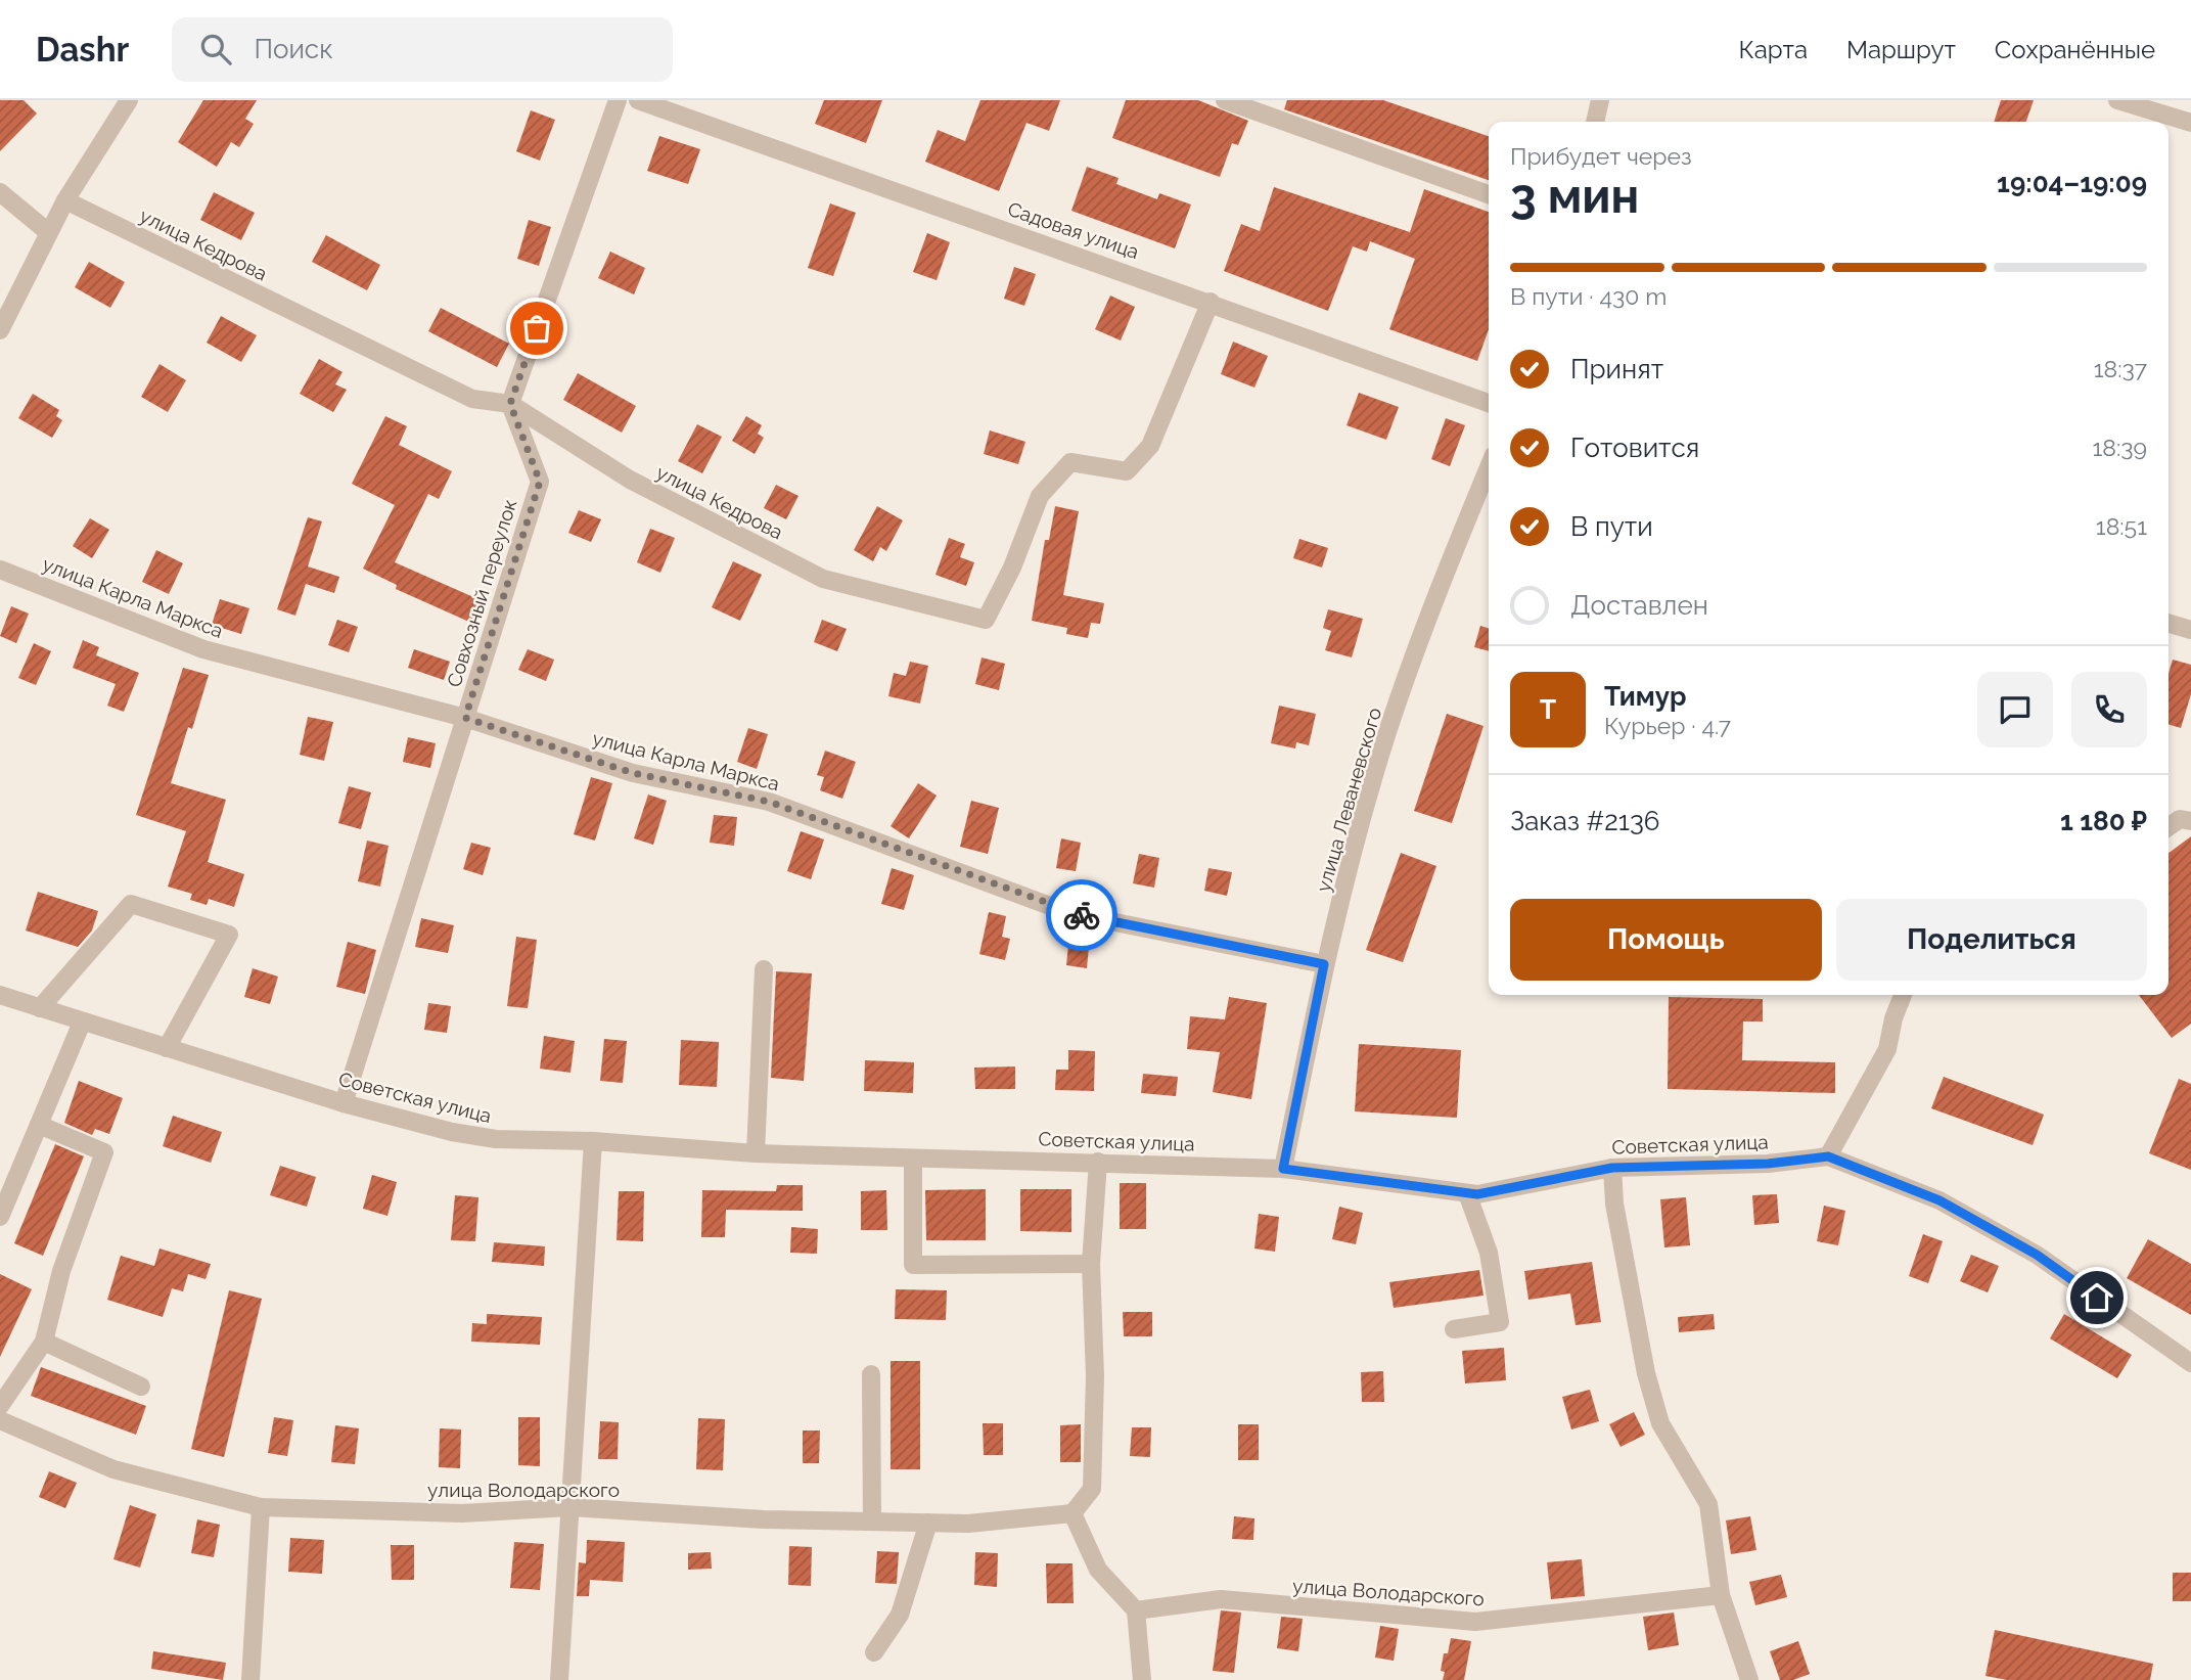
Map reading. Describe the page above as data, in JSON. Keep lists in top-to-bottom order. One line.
{"streets":{"street":["Садовая улица","улица Кедрова","Совхозный переулок","улица Карла Маркса","улица Леваневского","Советская улица","улица Володарского"]},"crossings":[["Садовая улица","улица Кедрова"],["улица Кедрова","Совхозный переулок"],["Совхозный переулок","улица Карла Маркса"],["Совхозный переулок","Советская улица"],["улица Карла Маркса","улица Леваневского"],["улица Леваневского","Советская улица"]],"page":{"header":"Dashr","search":"Поиск","nav":["Карта","Маршрут","Сохранённые"],"heading":["3 мин","Прибудет через","19:04–19:09"],"panel":["Тимур","Курьер · 4.7","Заказ #2136","1 180 ₽"],"bar":"В пути · 430 m","list":[["Принят","18:37"],["Готовится","18:39"],["В пути","18:51"],"Доставлен"],"round":"Т","buttons":["Помощь","Поделиться"]}}
